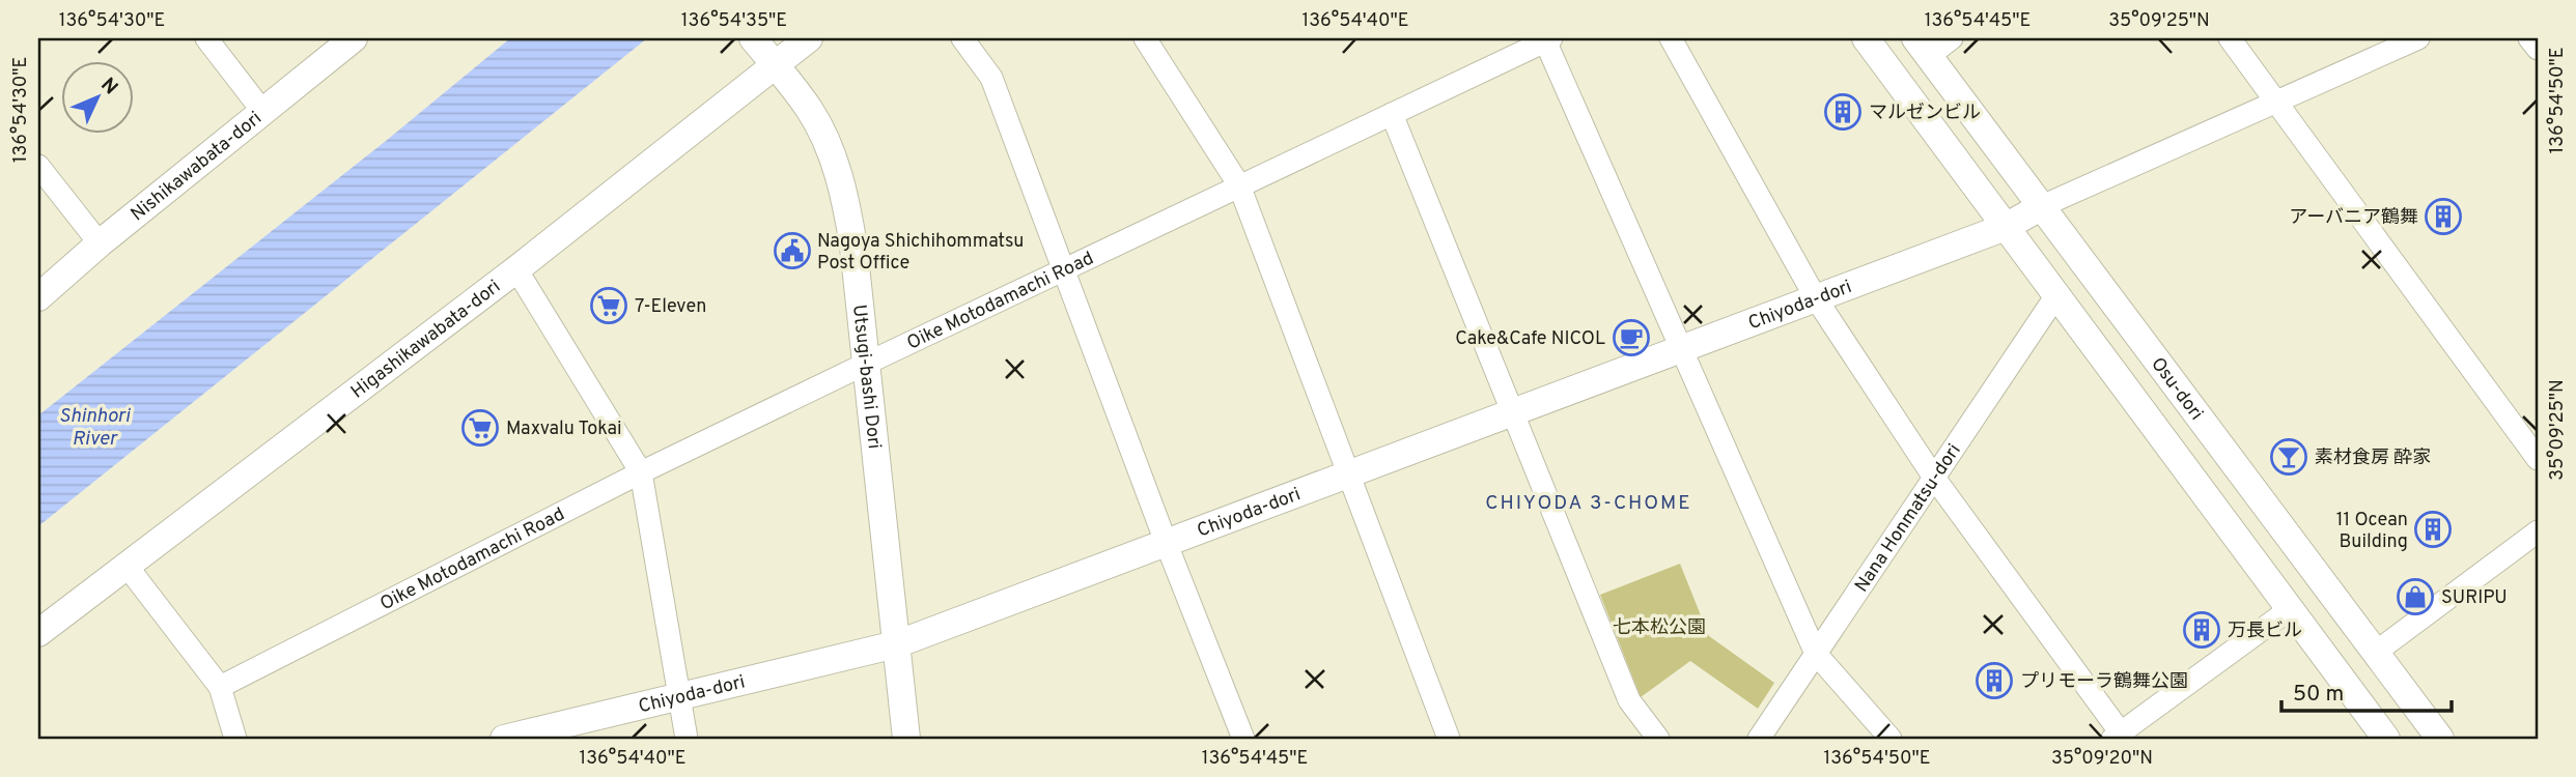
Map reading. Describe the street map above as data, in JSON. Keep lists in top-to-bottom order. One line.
{"streets":{"street":["Nishikawabata-dori","Oike Motodamachi Road","Chiyoda-dori","Higashikawabata-dori","Utsugi-bashi Dori","Osu-dori","Nana Honmatsu-dori"]},"crossings":[["Oike Motodamachi Road","Utsugi-bashi Dori"],["Chiyoda-dori","Utsugi-bashi Dori"],["Chiyoda-dori","Osu-dori"],["Higashikawabata-dori","Utsugi-bashi Dori"]],"districts":["CHIYODA 3-CHOME"],"water":["Shinhori River"],"parks":["七本松公園"],"places":{"building":["マルゼンビル","アーバニア鶴舞","11 Ocean Building","万長ビル","プリモーラ鶴舞公園"],"public building":["Nagoya Shichihommatsu Post Office"],"supermarket":["7-Eleven","Maxvalu Tokai"],"cafe":["Cake&Cafe NICOL"],"bar":["素材食房 酔家"],"shop":["SURIPU"]},"scale_bar":"50 m","north":"top right","coordinates":["136°54'30\"E","136°54'35\"E","136°54'40\"E","136°54'45\"E","35°09'25\"N","136°54'50\"E","35°09'20\"N"]}
